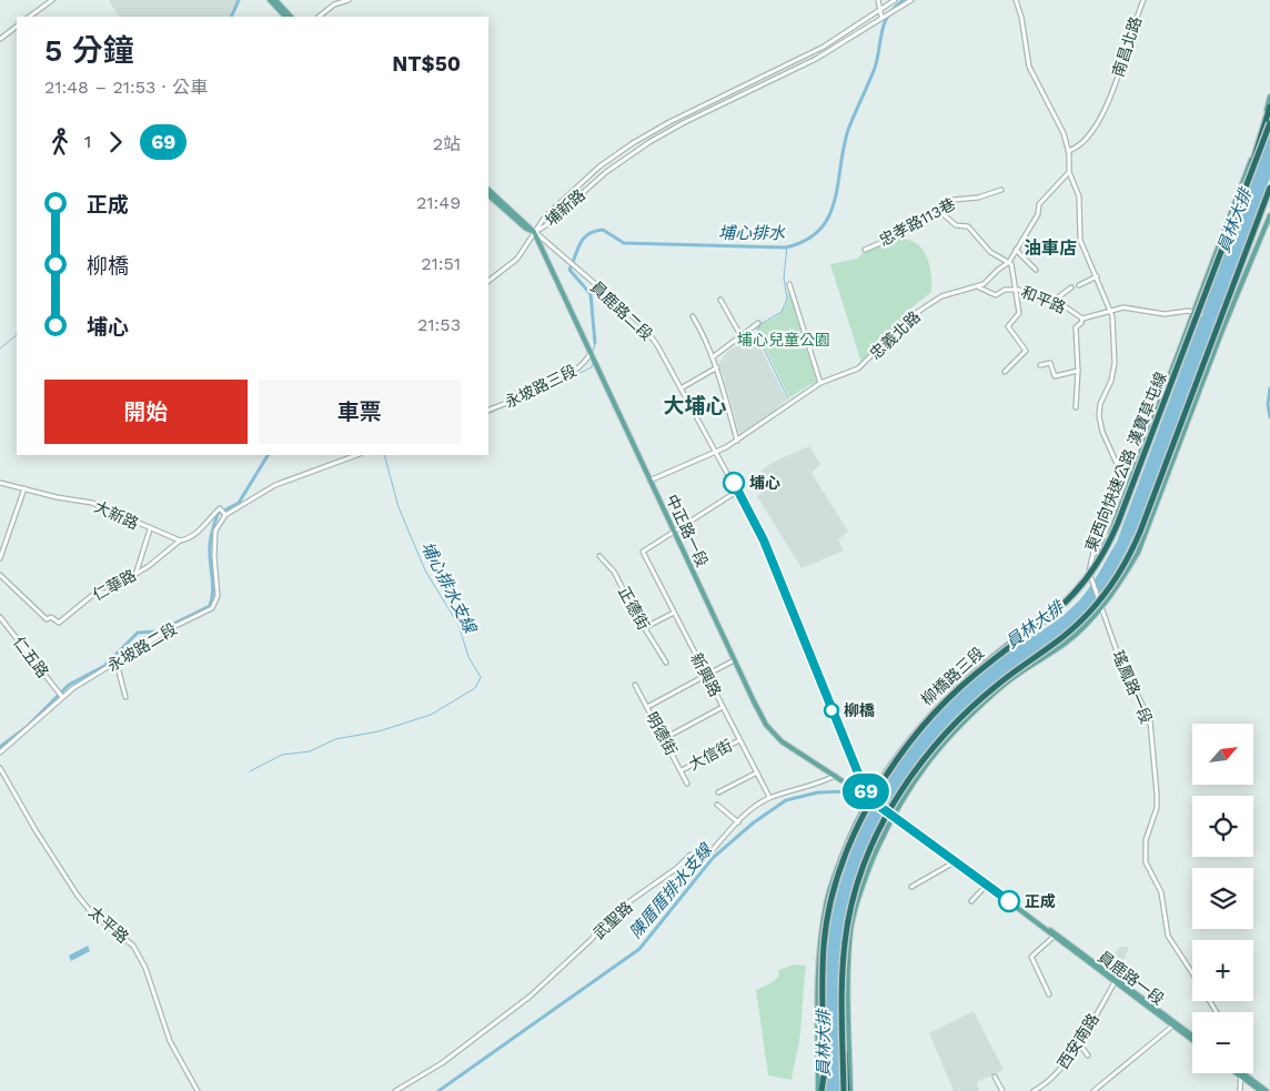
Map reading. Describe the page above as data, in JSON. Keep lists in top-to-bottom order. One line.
{"streets":{"highway":["東西向快速公路 漢寶草屯線"],"main road":["中正路一段","柳橋路三段","員鹿路一段"],"street":["南昌北路","埔新路","忠孝路113巷","和平路","員鹿路二段","忠義北路","永坡路三段","大新路","仁華路","正德街","永坡路二段","仁五路","新興路","瑤鳳路一段","明德街","大信街","武聖路","太平路","西安南路"]},"crossings":[["埔新路","員鹿路二段"],["埔新路","中正路一段"],["和平路","忠義北路"],["和平路","柳橋路三段"],["員鹿路二段","忠義北路"],["員鹿路二段","中正路一段"],["員鹿路二段","柳橋路三段"],["忠義北路","中正路一段"],["永坡路三段","中正路一段"],["東西向快速公路 漢寶草屯線","柳橋路三段"],["大新路","仁華路"],["中正路一段","新興路"],["中正路一段","柳橋路三段"],["中正路一段","武聖路"],["中正路一段","員鹿路一段"],["永坡路二段","仁五路"],["新興路","大信街"],["新興路","武聖路"],["柳橋路三段","瑤鳳路一段"],["明德街","大信街"],["員鹿路一段","西安南路"]],"districts":["油車店","大埔心"],"water":["員林大排","埔心排水","埔心排水支線","陳厝厝排水支線"],"parks":["埔心兒童公園"],"places":["埔心","柳橋","正成"],"lines":["bus line 69"],"north":"top right","page":{"on_map":"69","heading":["5 分鐘","21:48 – 21:53 · 公車","NT$50"],"legs":["1","69","2站"],"list":[{"name":"正成","value":"21:49"},{"name":"柳橋","value":"21:51"},{"name":"埔心","value":"21:53"}],"buttons":["開始","車票"],"map_buttons":["+","−"]}}
